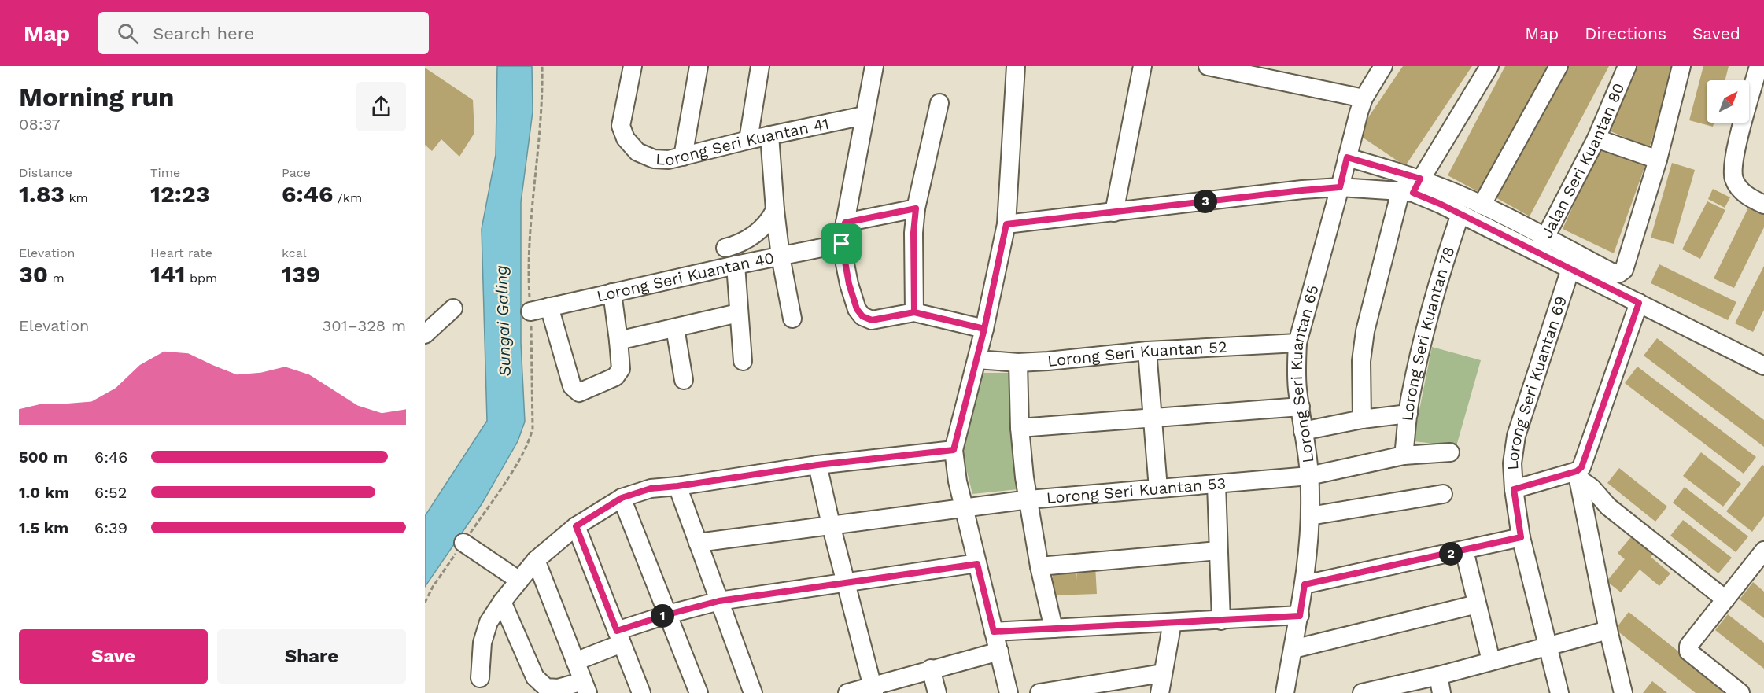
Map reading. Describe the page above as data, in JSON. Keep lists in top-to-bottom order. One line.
{"streets":{"street":["Lorong Seri Kuantan 41","Jalan Seri Kuantan 80","Lorong Seri Kuantan 40","Lorong Seri Kuantan 78","Lorong Seri Kuantan 52","Lorong Seri Kuantan 65","Lorong Seri Kuantan 69","Lorong Seri Kuantan 53"]},"crossings":[["Lorong Seri Kuantan 78","Lorong Seri Kuantan 53"],["Lorong Seri Kuantan 52","Lorong Seri Kuantan 65"],["Lorong Seri Kuantan 65","Lorong Seri Kuantan 53"]],"water":["Sungai Galing"],"north":"top right","page":{"header":"Map","search":"Search here","nav":["Map","Directions","Saved"],"heading":["Morning run","08:37"],"stats":[["Distance","1.83 km"],["Time","12:23"],["Pace","6:46 /km"],["Elevation","30 m"],["Heart rate","141 bpm"],["kcal","139"]],"pins":["3","2","1"],"chart":["Elevation","301–328 m"],"list":[{"name":"500 m","note":"6:46"},{"name":"1.0 km","note":"6:52"},{"name":"1.5 km","note":"6:39"}],"buttons":["Save","Share"]}}
